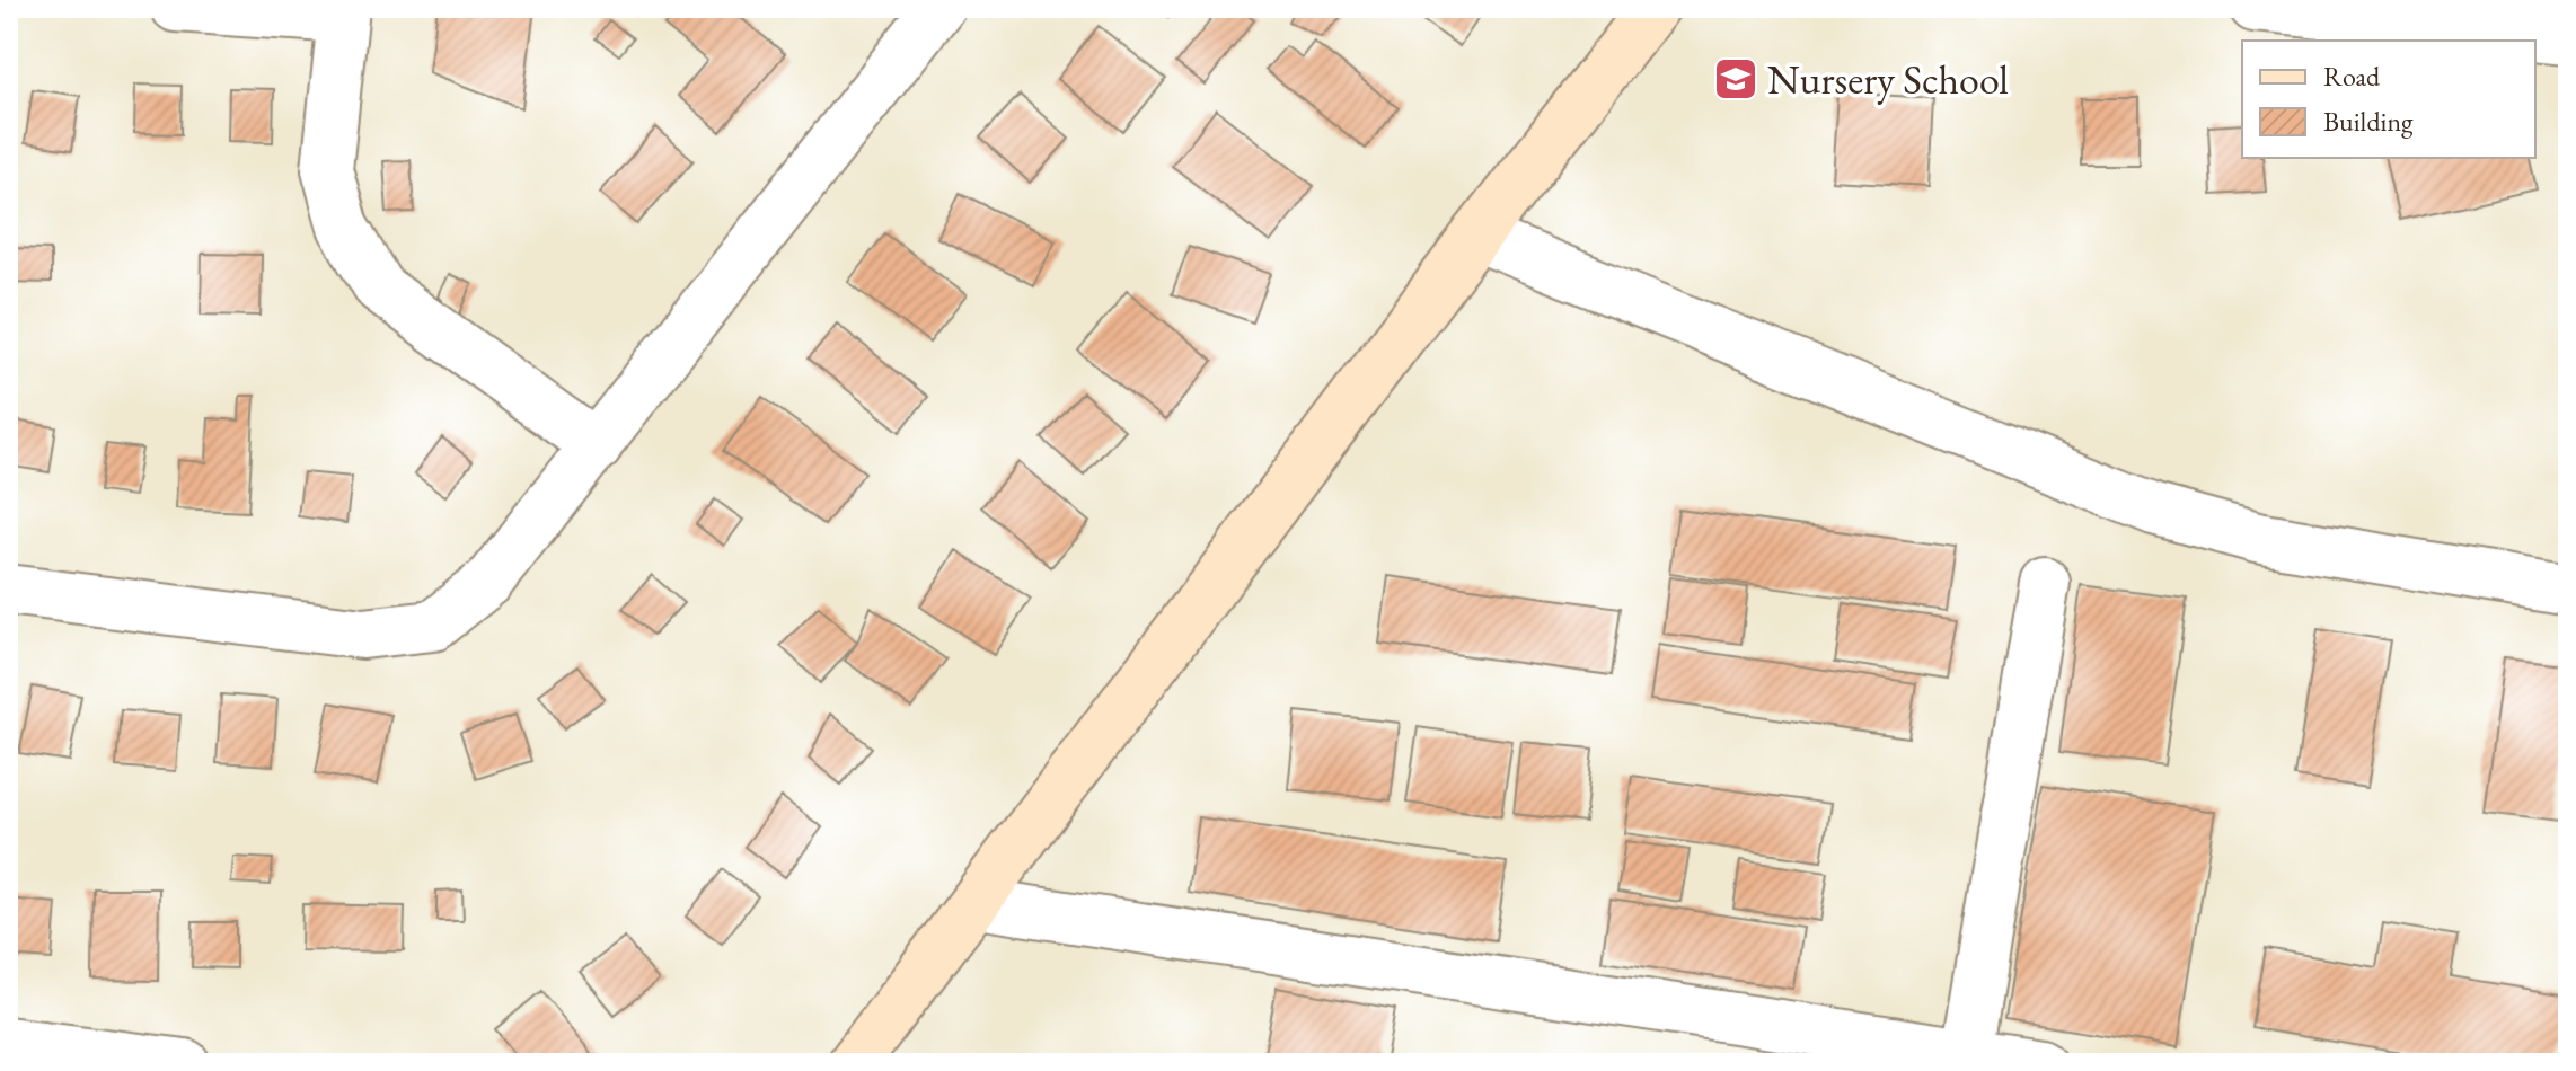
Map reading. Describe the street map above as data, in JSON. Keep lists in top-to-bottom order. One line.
{"places":{"school or university":["Nursery School"]},"legend":["Road","Building"]}
